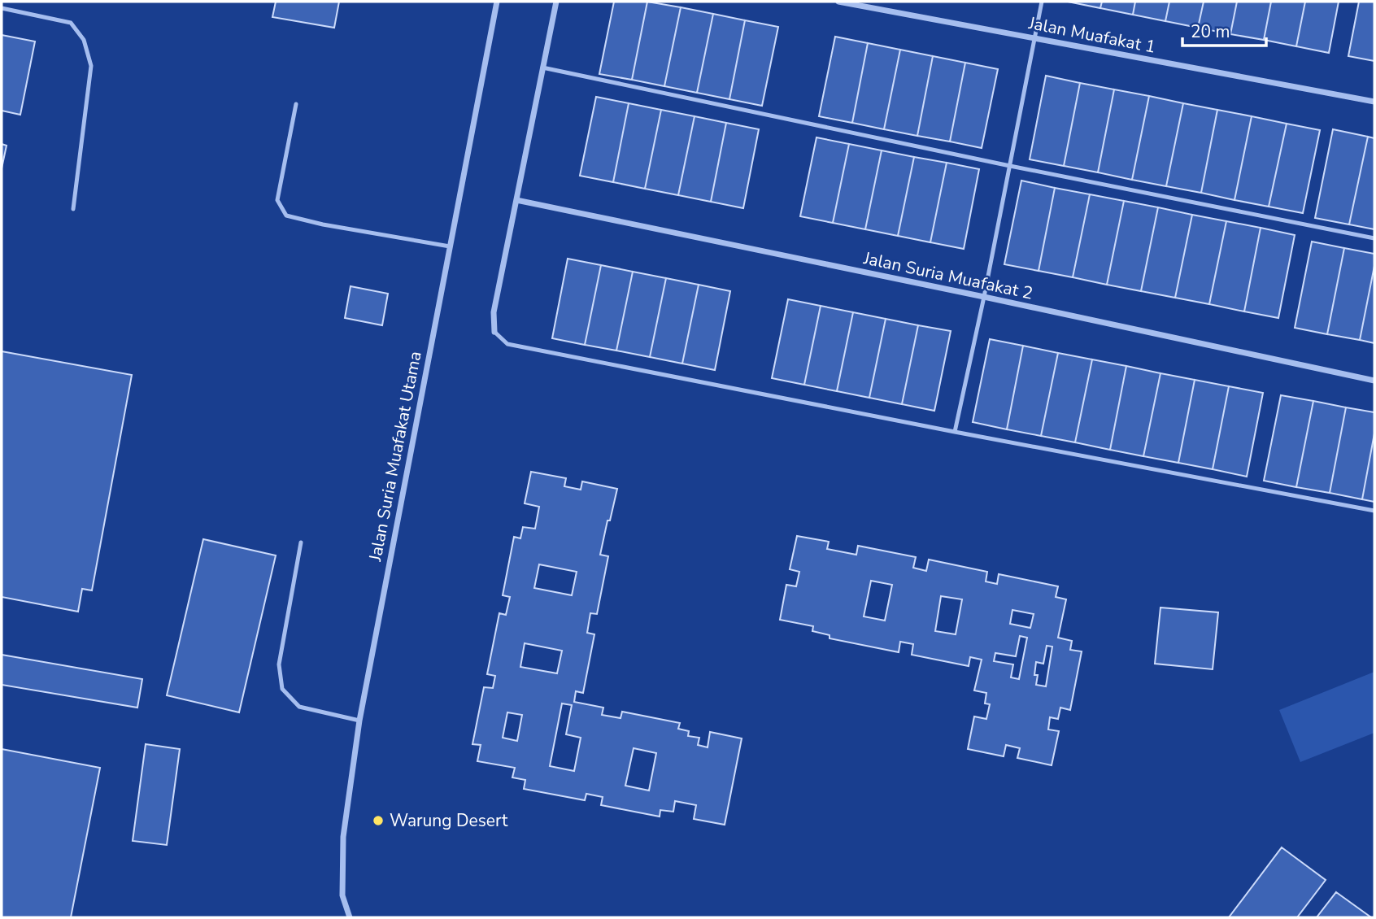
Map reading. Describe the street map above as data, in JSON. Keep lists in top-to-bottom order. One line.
{"streets":{"street":["Jalan Muafakat 1","Jalan Suria Muafakat 2","Jalan Suria Muafakat Utama"]},"places":["Warung Desert"],"scale_bar":"20 m"}
